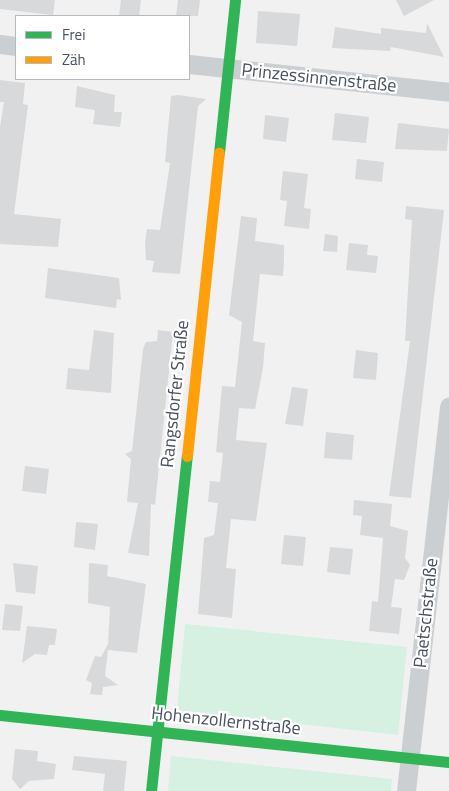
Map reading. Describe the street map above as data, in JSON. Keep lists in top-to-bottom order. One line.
{"streets":{"street":["Prinzessinnenstraße","Rangsdorfer Straße","Paetschstraße","Hohenzollernstraße"]},"crossings":[["Prinzessinnenstraße","Rangsdorfer Straße"],["Rangsdorfer Straße","Hohenzollernstraße"],["Paetschstraße","Hohenzollernstraße"]],"legend":["Frei","Zäh"]}
